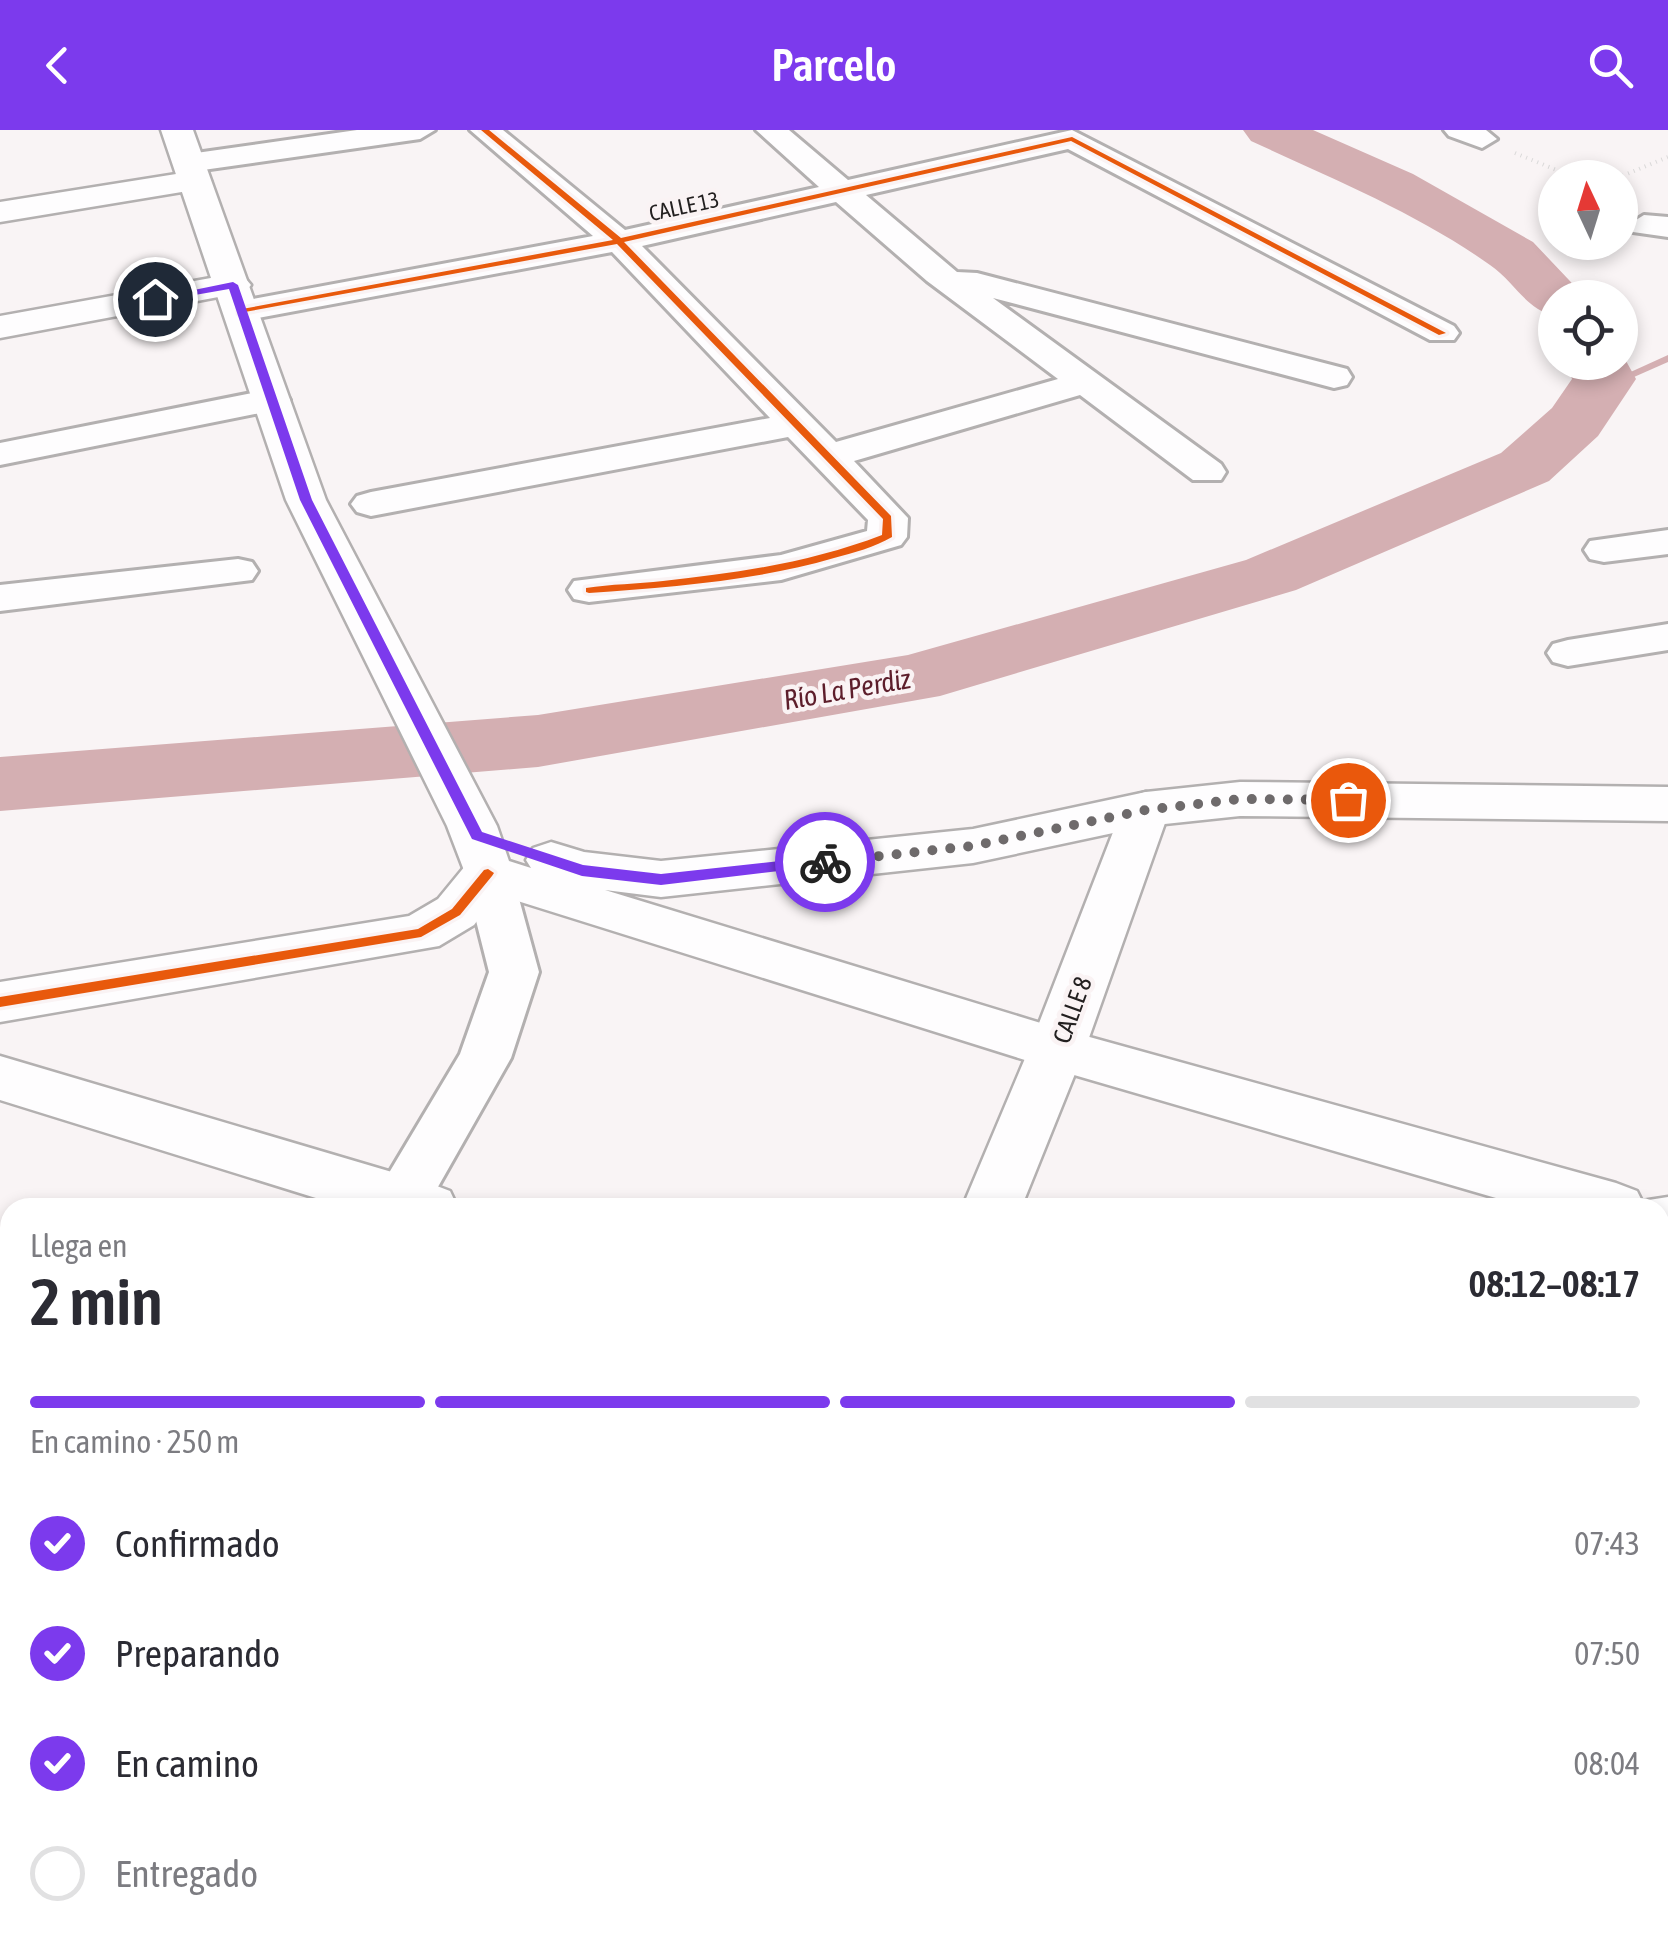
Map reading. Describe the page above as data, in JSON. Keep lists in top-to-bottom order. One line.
{"streets":{"main road":["CALLE 13","CALLE 8"]},"water":["Río La Perdiz"],"north":"top","page":{"header":"Parcelo","heading":["2 min","Llega en","08:12–08:17"],"bar":"En camino · 250 m","list":[["Confirmado","07:43"],["Preparando","07:50"],["En camino","08:04"],"Entregado"]}}
